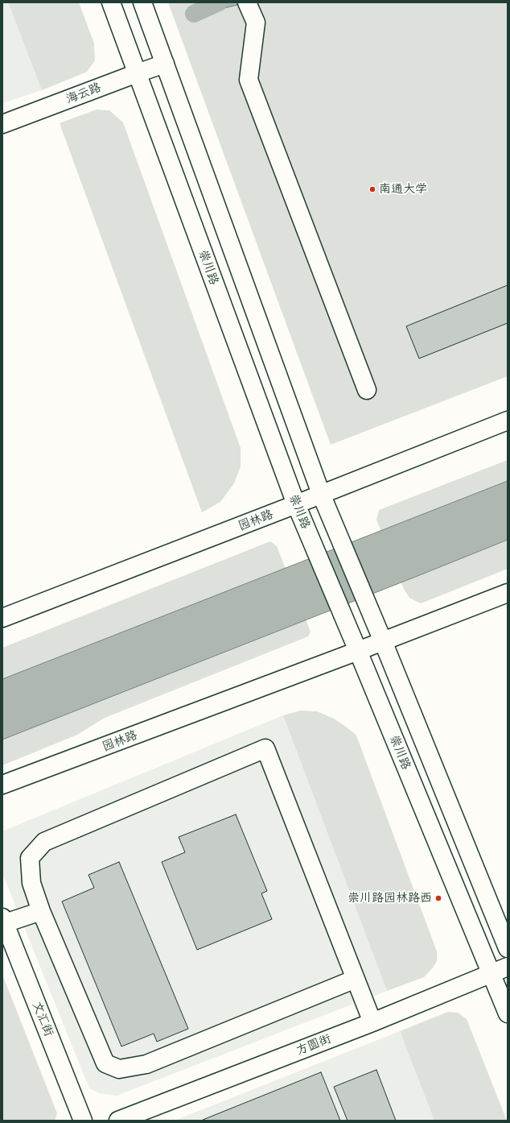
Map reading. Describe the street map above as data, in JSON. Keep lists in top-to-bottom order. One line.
{"streets":{"main road":["海云路","崇川路","园林路","文汇街","方圆街"]},"crossings":[["海云路","崇川路"],["崇川路","园林路"],["崇川路","方圆街"]],"places":["南通大学","崇川路园林路西"]}
